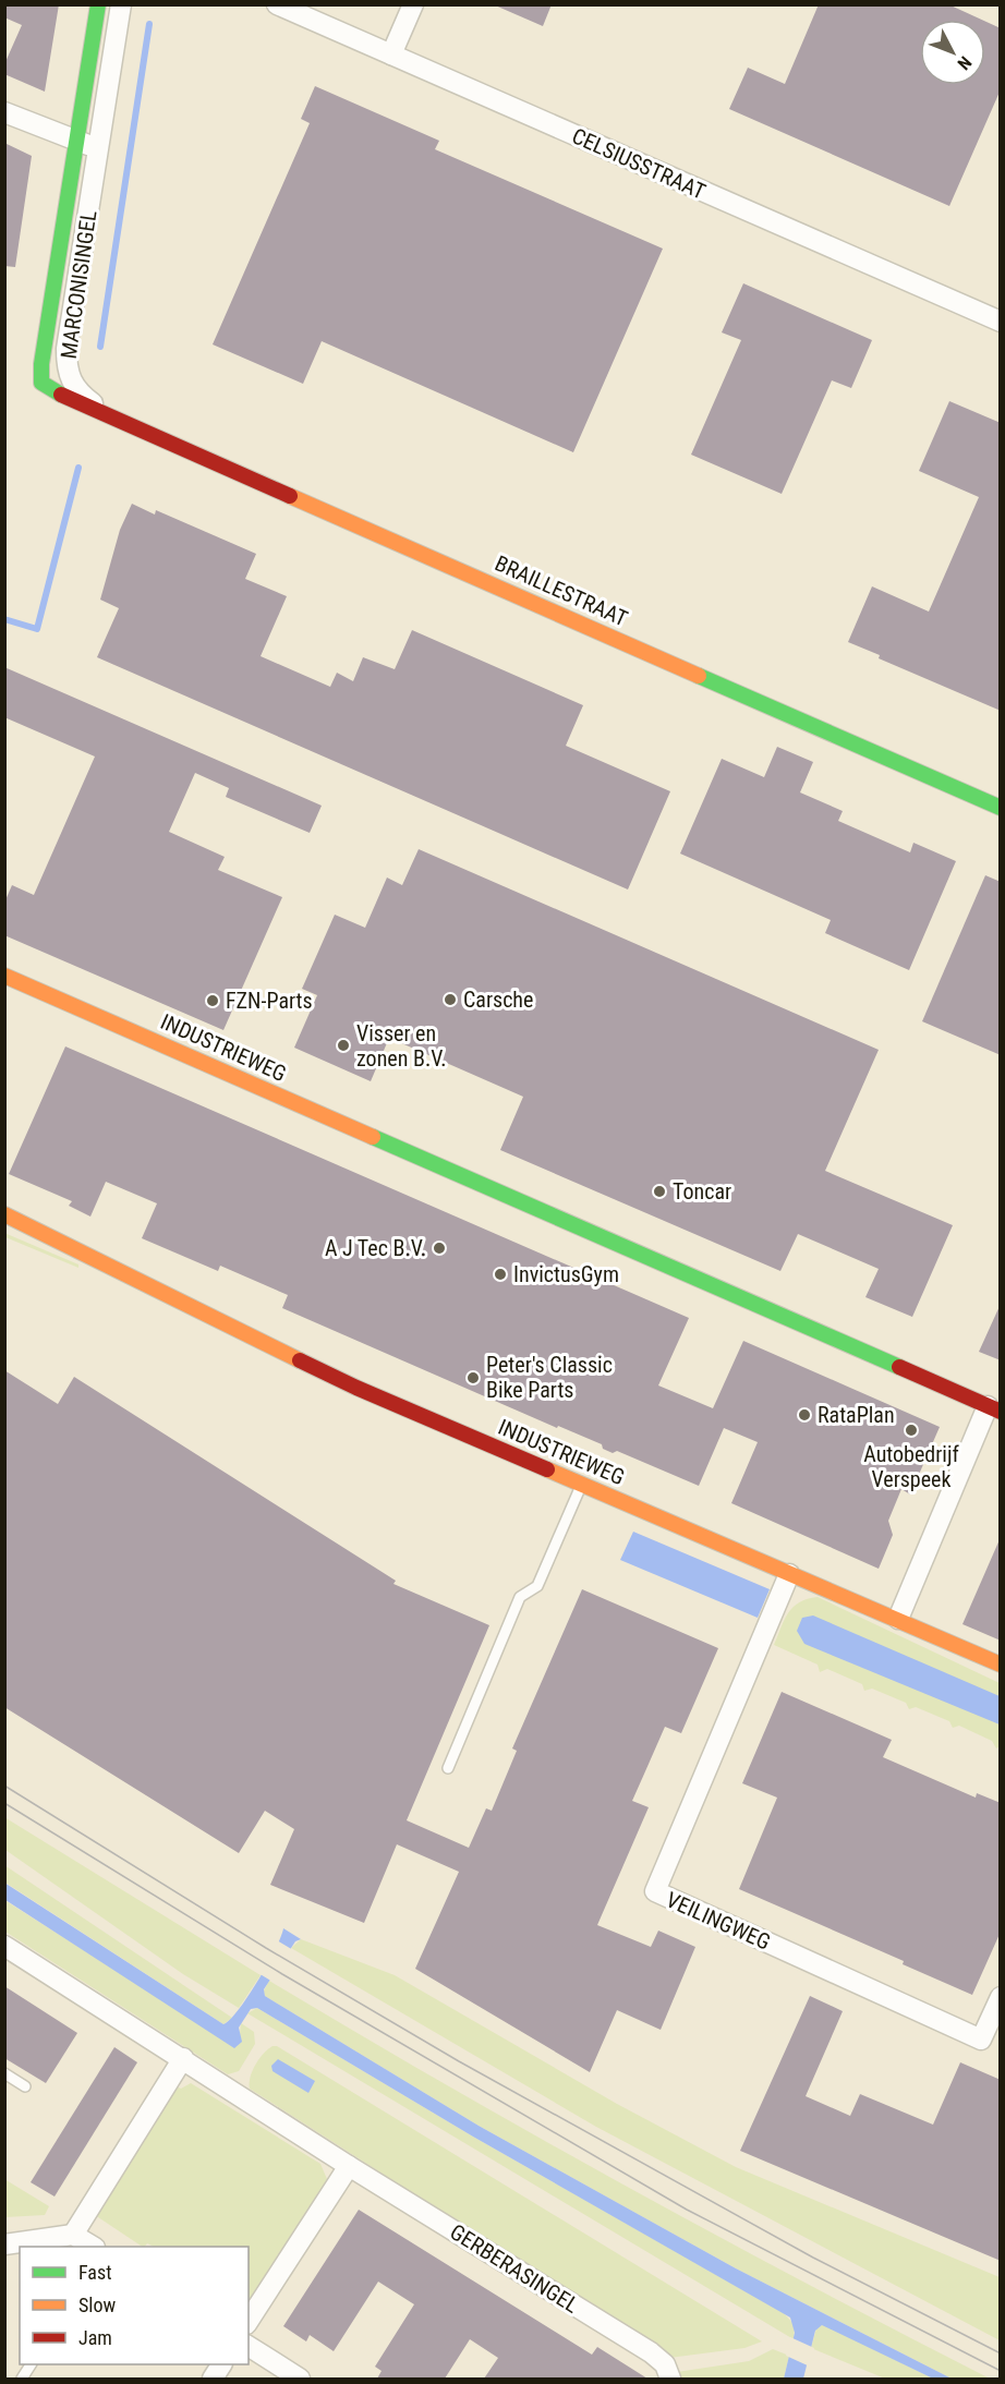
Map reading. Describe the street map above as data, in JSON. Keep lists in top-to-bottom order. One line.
{"streets":{"street":["CELSIUSSTRAAT","MARCONISINGEL","BRAILLESTRAAT","INDUSTRIEWEG","VEILINGWEG","GERBERASINGEL"]},"crossings":[["MARCONISINGEL","BRAILLESTRAAT"],["INDUSTRIEWEG","VEILINGWEG"]],"places":["Carsche","FZN-Parts","Visser en zonen B.V.","Toncar","A J Tec B.V.","InvictusGym","Peter's Classic Bike Parts","RataPlan","Autobedrijf Verspeek"],"legend":["Fast","Slow","Jam"],"north":"bottom right"}
